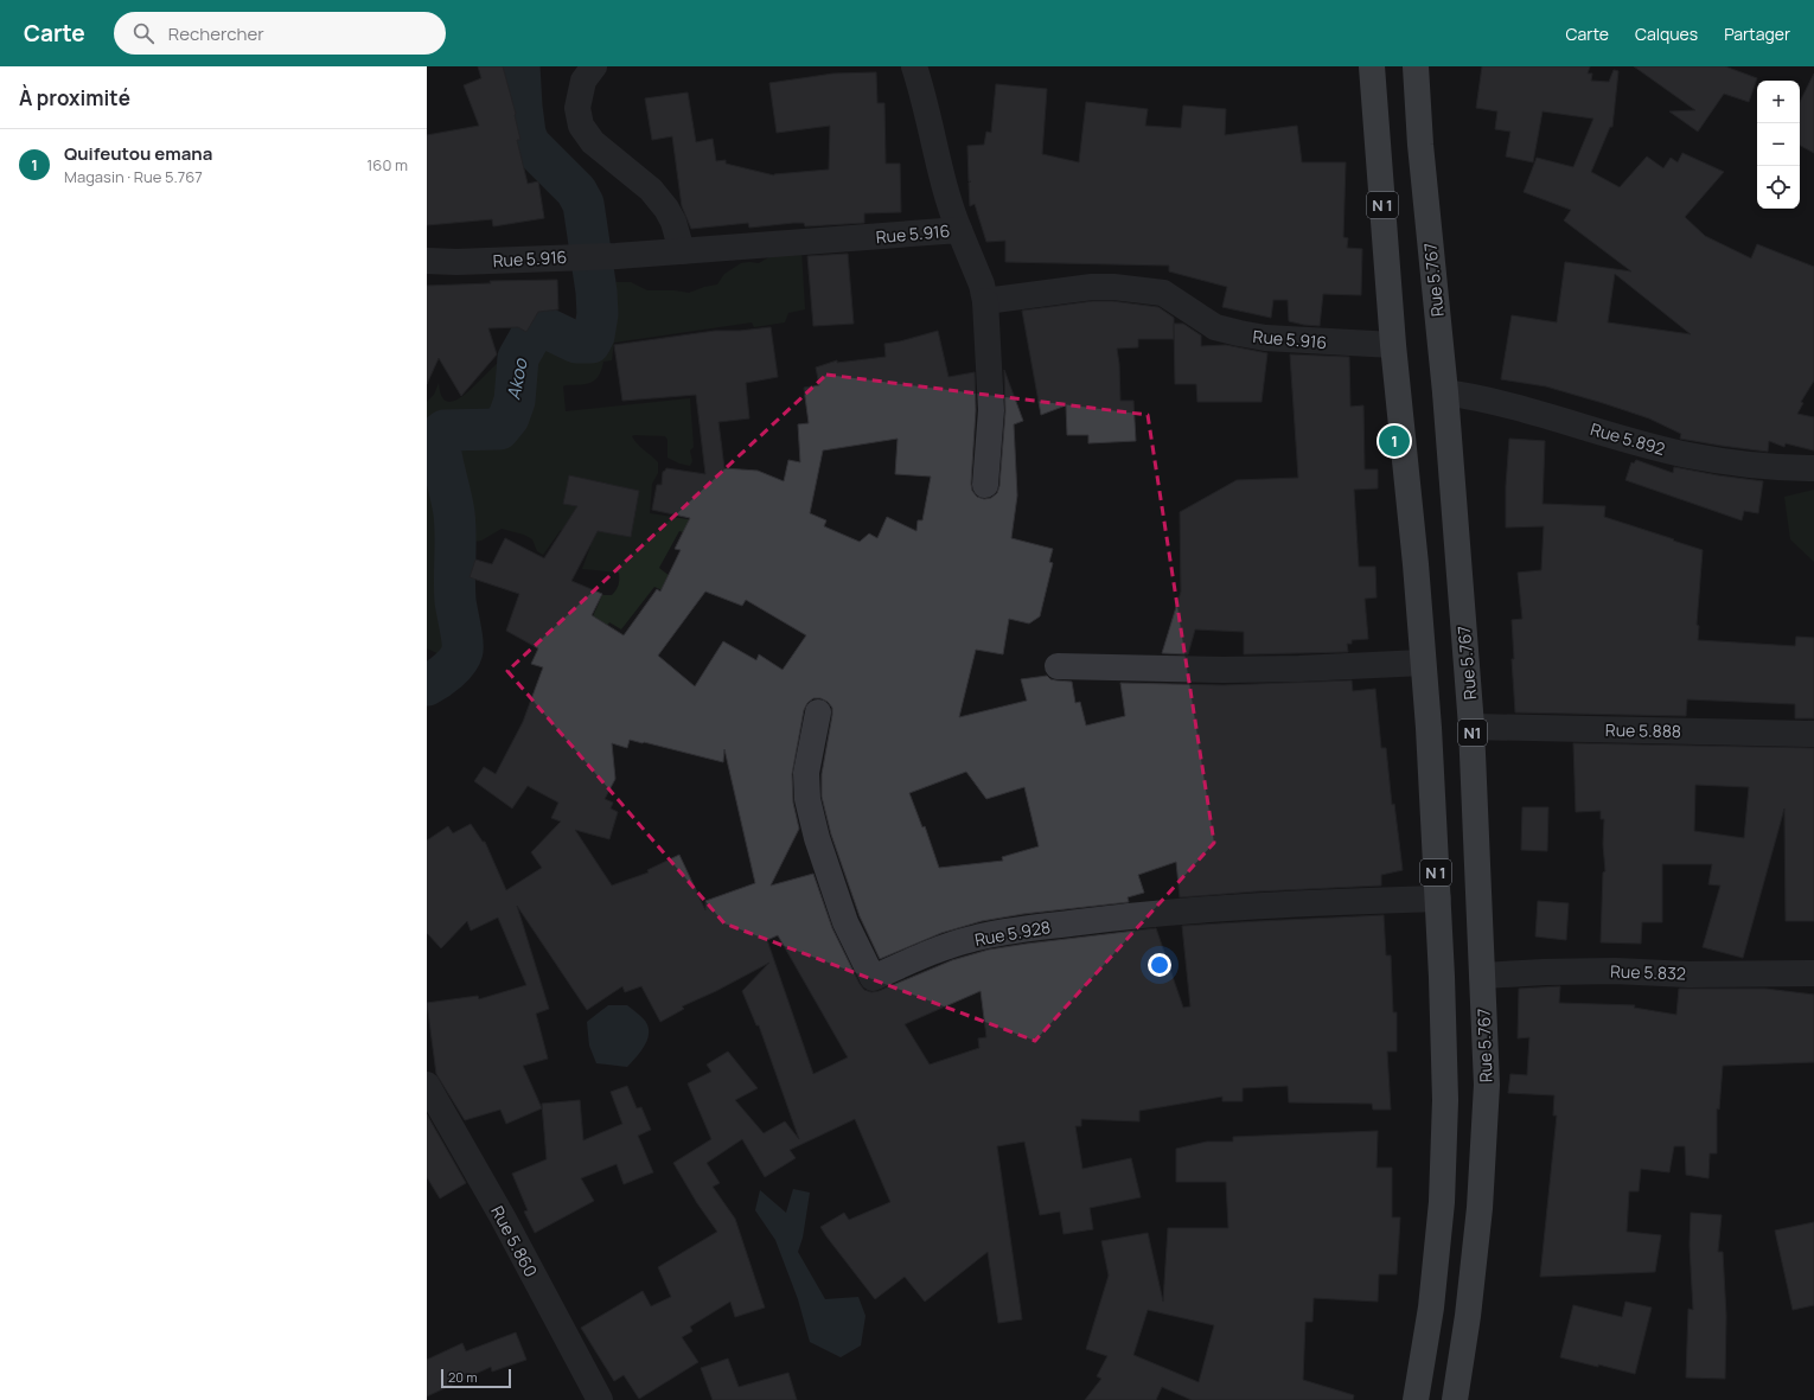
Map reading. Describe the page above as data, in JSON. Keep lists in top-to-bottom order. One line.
{"streets":{"highway":["N 1","Rue 5.767","N1"],"street":["Rue 5.916","Rue 5.892","Rue 5.888","Rue 5.928","Rue 5.832","Rue 5.860"]},"crossings":[["N 1","Rue 5.916"],["N 1","Rue 5.928"],["Rue 5.767","Rue 5.892"],["Rue 5.767","Rue 5.888"],["Rue 5.767","Rue 5.832"]],"water":["Akoo"],"scale_bar":"20 m","page":{"header":"Carte","search":"Rechercher","nav":["Carte","Calques","Partager"],"heading":"À proximité","map_buttons":["+","−"],"list":[{"mark":"1","name":"Quifeutou emana","note":"Magasin · Rue 5.767","value":"160 m"}],"pins":"1","scale":"20 m"}}
